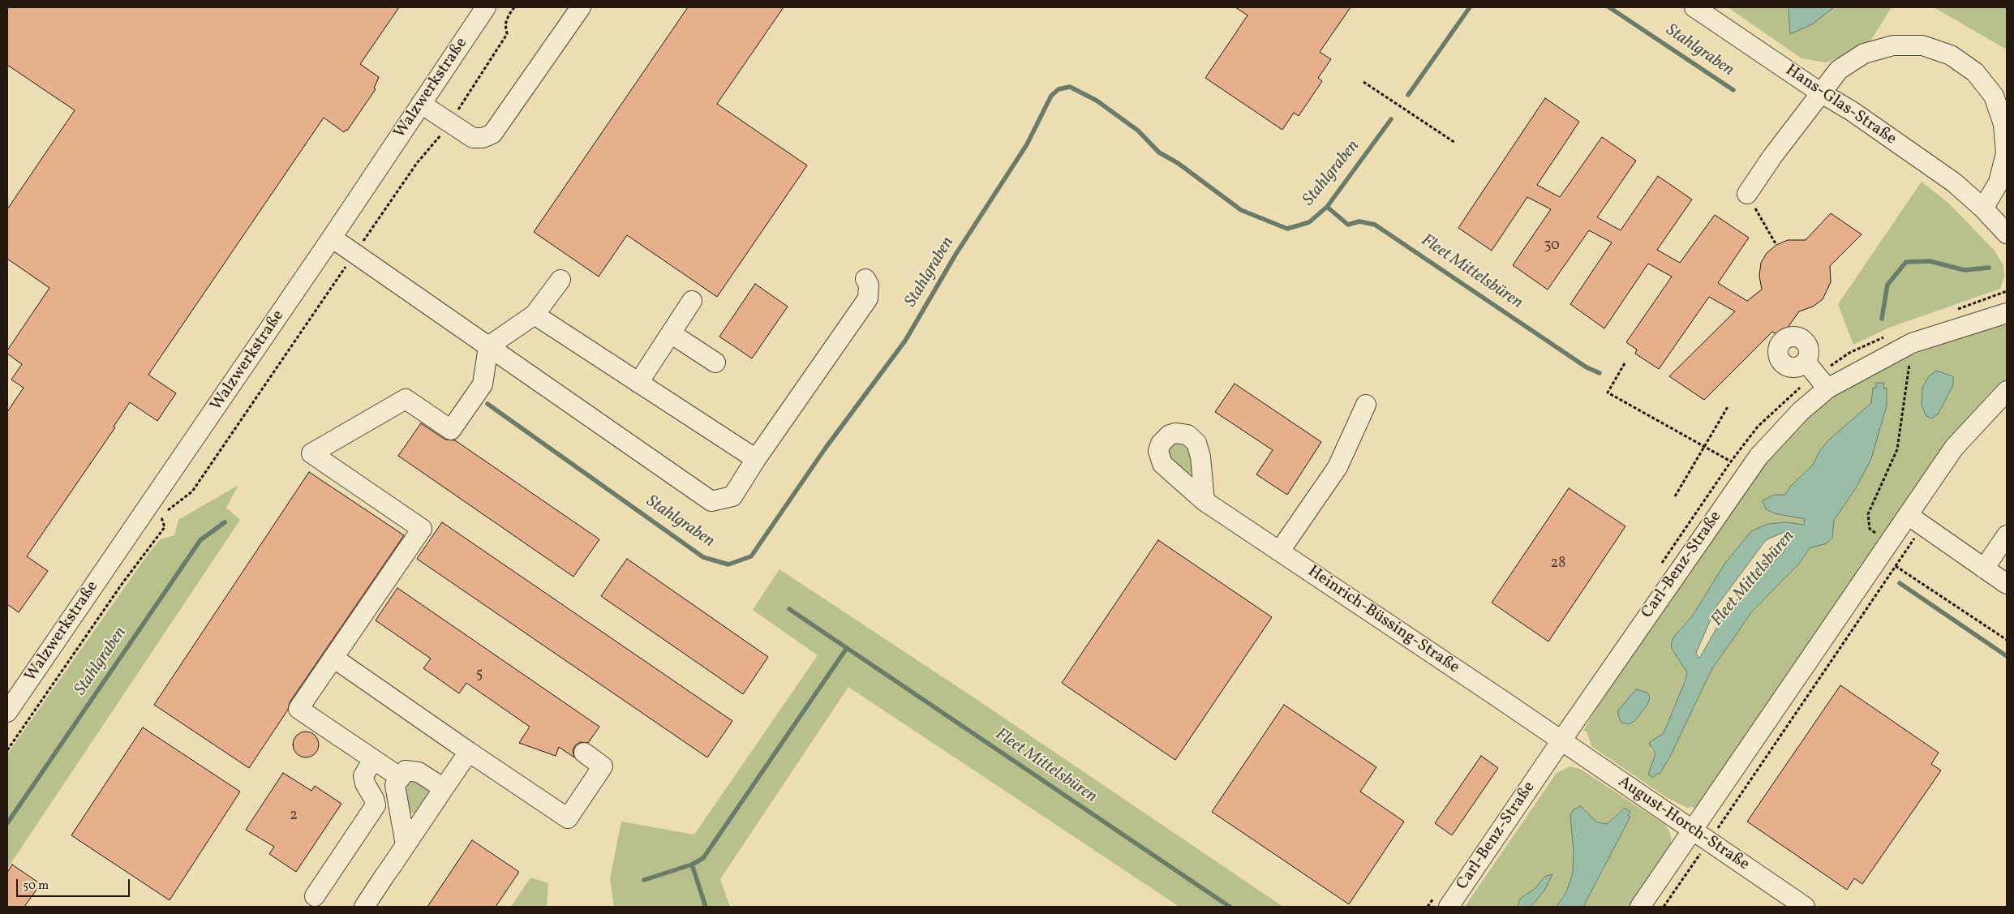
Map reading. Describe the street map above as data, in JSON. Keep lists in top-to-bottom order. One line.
{"streets":{"street":["Walzwerkstraße","Hans-Glas-Straße","Carl-Benz-Straße","Heinrich-Büssing-Straße","August-Horch-Straße"]},"crossings":[["Carl-Benz-Straße","Heinrich-Büssing-Straße"],["Carl-Benz-Straße","August-Horch-Straße"],["Heinrich-Büssing-Straße","August-Horch-Straße"]],"water":["Stahlgraben","Fleet Mittelsbüren"],"house_numbers":["30","28","5","2"],"scale_bar":"50 m"}
